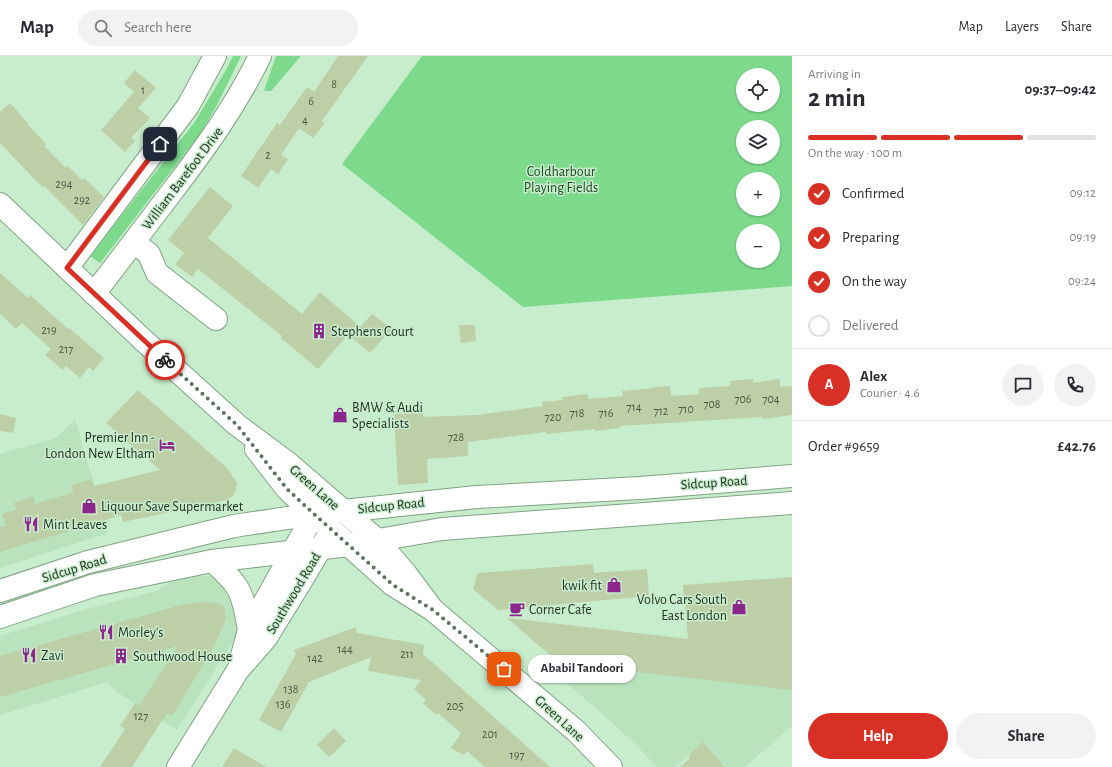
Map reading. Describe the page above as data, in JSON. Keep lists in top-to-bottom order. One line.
{"streets":{"main road":["William Barefoot Drive","Sidcup Road","Green Lane","Southwood Road"]},"crossings":[["William Barefoot Drive","Green Lane"],["Sidcup Road","Green Lane"],["Sidcup Road","Southwood Road"],["Green Lane","Southwood Road"]],"parks":["Coldharbour Playing Fields"],"places":{"building":["Stephens Court","Southwood House"],"shop":["BMW & Audi Specialists","Liquour Save Supermarket","kwik fit","Volvo Cars South East London"],"hotel":["Premier Inn - London New Eltham"],"restaurant":["Mint Leaves","Morley's","Zavi"],"cafe":["Corner Cafe"],"other":["Ababil Tandoori"]},"house_numbers":["8","1","6","4","2","294","292","219","217","706","704","708","714","710","712","718","716","720","728","144","211","142","138","136","205","127","201","197"],"page":{"header":"Map","search":"Search here","nav":["Map","Layers","Share"],"heading":["2 min","Arriving in","09:37–09:42"],"panel":["Alex","Courier · 4.6","Order #9659","£42.76"],"map_buttons":["+","−"],"bar":"On the way · 100 m","list":[["Confirmed","09:12"],["Preparing","09:19"],["On the way","09:24"],"Delivered"],"round":"A","bubble":"Ababil Tandoori","buttons":["Help","Share"]}}
